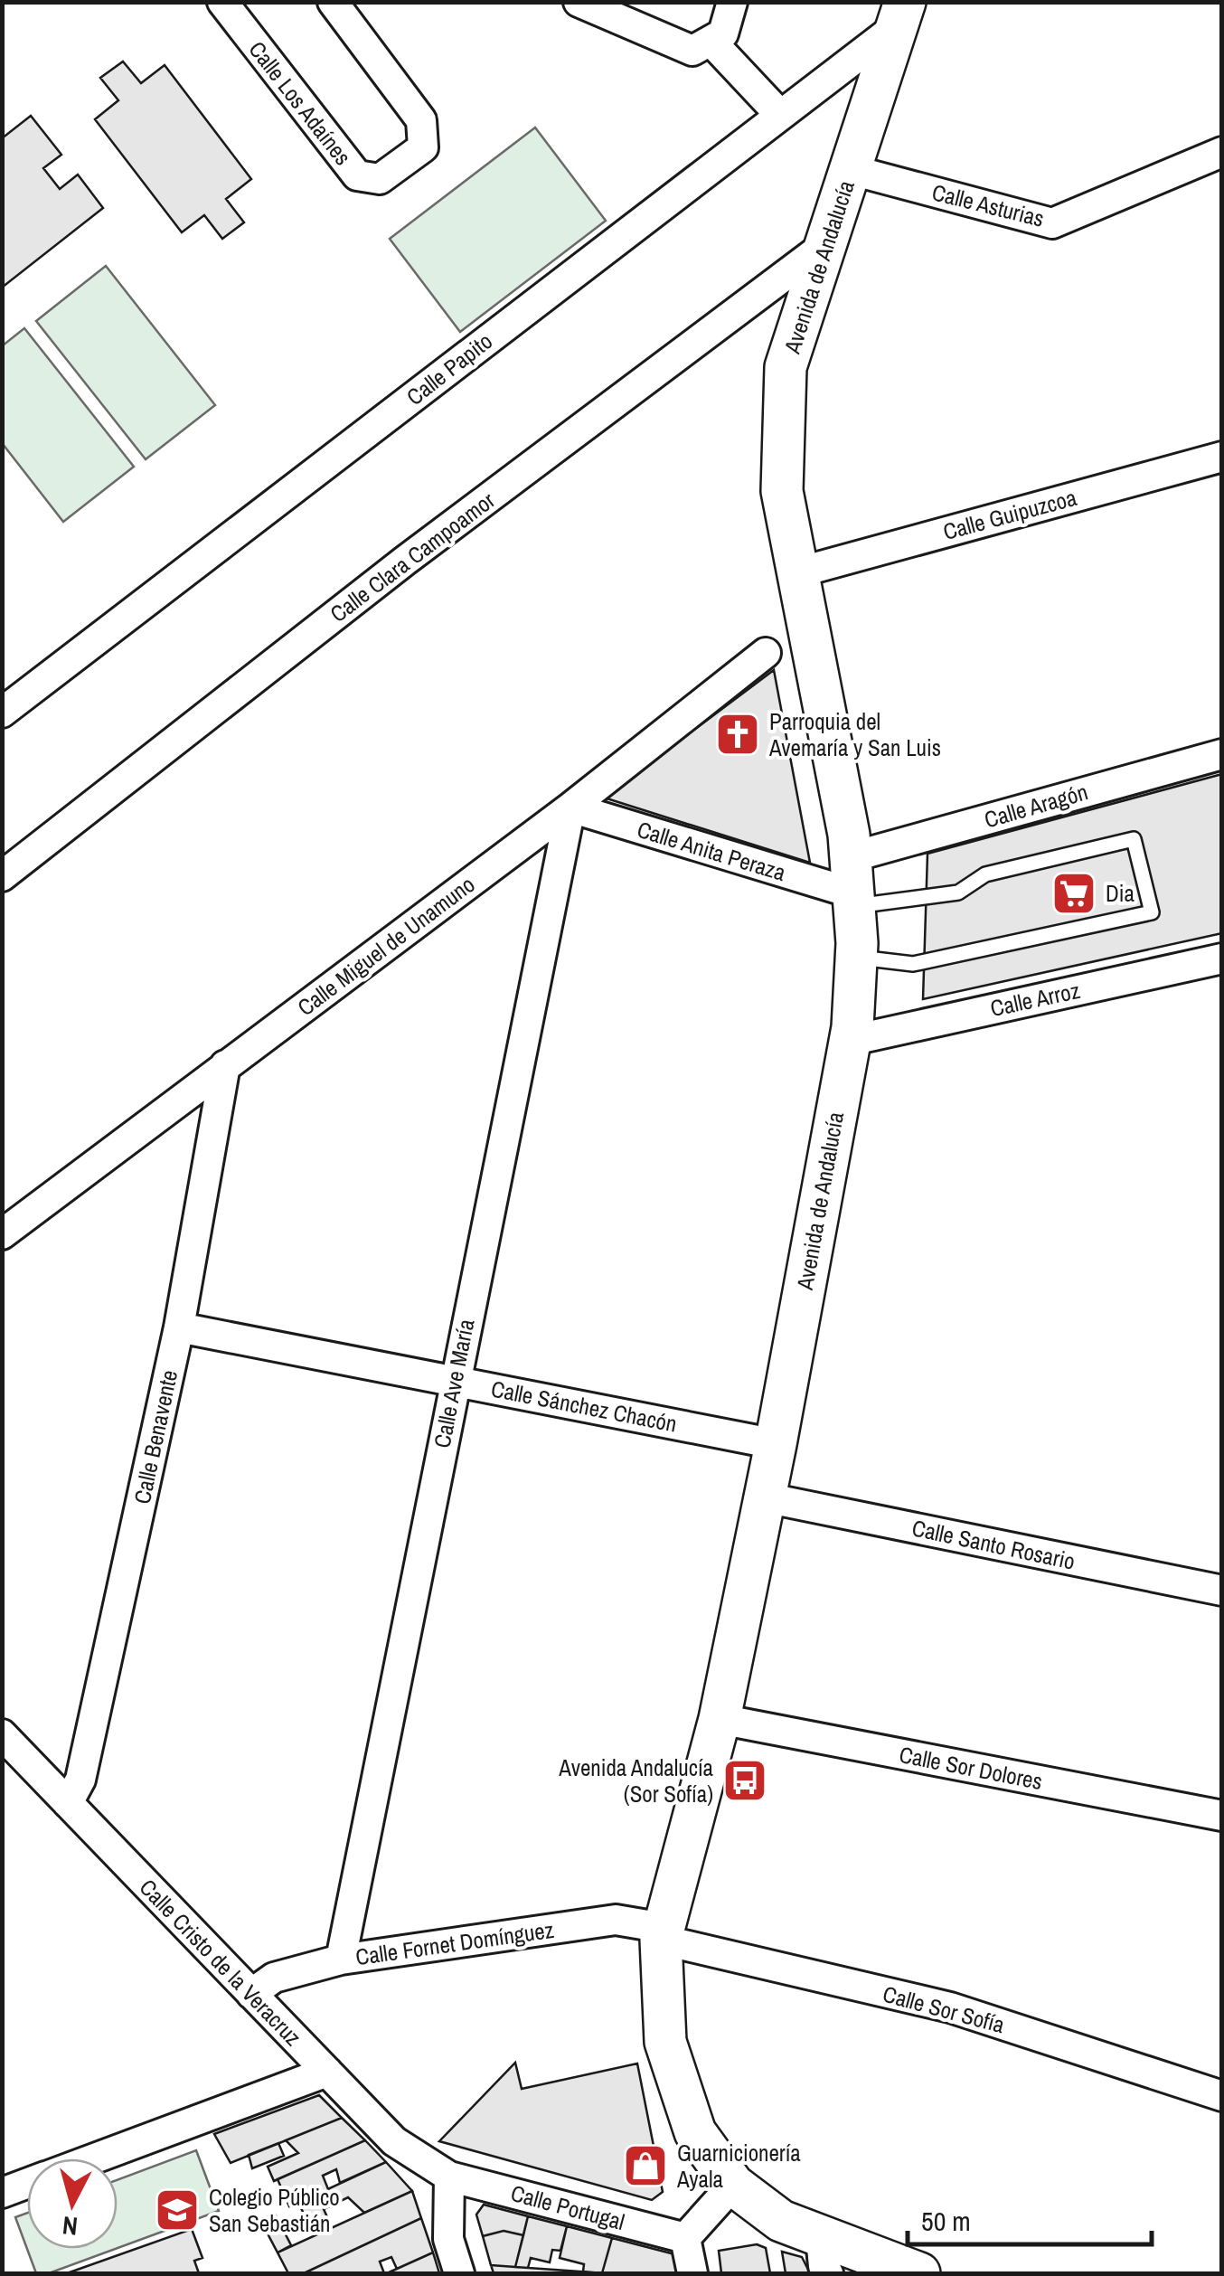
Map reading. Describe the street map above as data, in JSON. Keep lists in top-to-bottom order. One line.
{"streets":{"main road":["Avenida de Andalucía"],"street":["Calle Los Adaínes","Calle Asturias","Calle Papito","Calle Guipuzcoa","Calle Clara Campoamor","Calle Aragón","Calle Anita Peraza","Calle Miguel de Unamuno","Calle Arroz","Calle Ave María","Calle Sánchez Chacón","Calle Benavente","Calle Santo Rosario","Calle Sor Dolores","Calle Fornet Domínguez","Calle Cristo de la Veracruz","Calle Sor Sofía","Calle Portugal"]},"crossings":[["Calle Asturias","Avenida de Andalucía"],["Avenida de Andalucía","Calle Papito"],["Avenida de Andalucía","Calle Guipuzcoa"],["Avenida de Andalucía","Calle Clara Campoamor"],["Avenida de Andalucía","Calle Aragón"],["Avenida de Andalucía","Calle Anita Peraza"],["Avenida de Andalucía","Calle Arroz"],["Avenida de Andalucía","Calle Sánchez Chacón"],["Avenida de Andalucía","Calle Santo Rosario"],["Avenida de Andalucía","Calle Sor Dolores"],["Avenida de Andalucía","Calle Fornet Domínguez"],["Avenida de Andalucía","Calle Sor Sofía"],["Calle Aragón","Calle Anita Peraza"],["Calle Anita Peraza","Calle Miguel de Unamuno"],["Calle Anita Peraza","Calle Ave María"],["Calle Miguel de Unamuno","Calle Ave María"],["Calle Miguel de Unamuno","Calle Benavente"],["Calle Ave María","Calle Sánchez Chacón"],["Calle Ave María","Calle Fornet Domínguez"],["Calle Sánchez Chacón","Calle Benavente"],["Calle Benavente","Calle Cristo de la Veracruz"],["Calle Fornet Domínguez","Calle Cristo de la Veracruz"],["Calle Fornet Domínguez","Calle Sor Sofía"],["Calle Cristo de la Veracruz","Calle Portugal"]],"places":{"church":["Parroquia del Avemaría y San Luis"],"supermarket":["Dia"],"bus stop":["Avenida Andalucía (Sor Sofía)"],"shop":["Guarnicionería Ayala"],"school or university":["Colegio Público San Sebastián"]},"scale_bar":"50 m","north":"bottom"}
